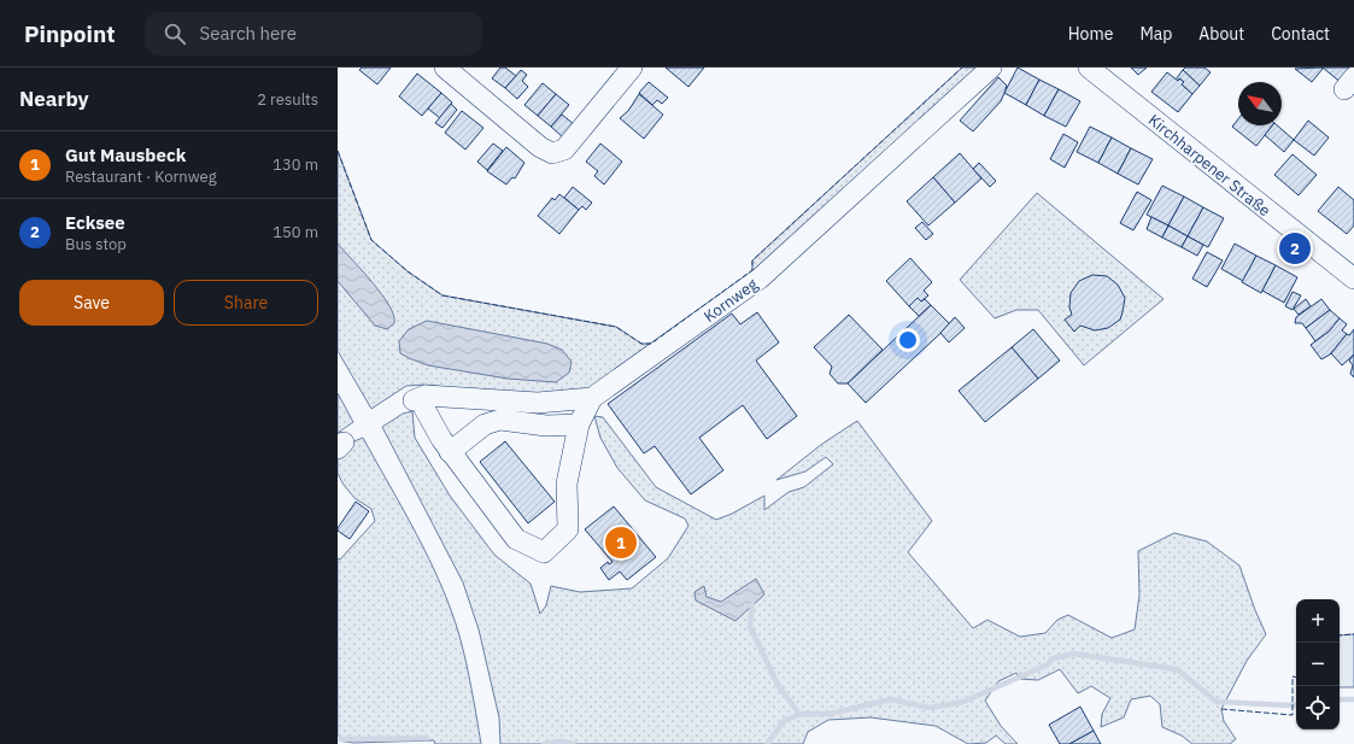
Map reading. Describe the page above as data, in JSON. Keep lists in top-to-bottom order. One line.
{"streets":{"street":["Kirchharpener Straße","Kornweg"]},"north":"top left","page":{"header":"Pinpoint","search":"Search here","nav":["Home","Map","About","Contact"],"heading":["Nearby","2 results"],"list":[{"mark":"1","name":"Gut Mausbeck","note":"Restaurant · Kornweg","value":"130 m"},{"mark":"2","name":"Ecksee","note":"Bus stop","value":"150 m"}],"pins":["2","1"],"buttons":["Save","Share"],"map_buttons":["+","−"]}}
